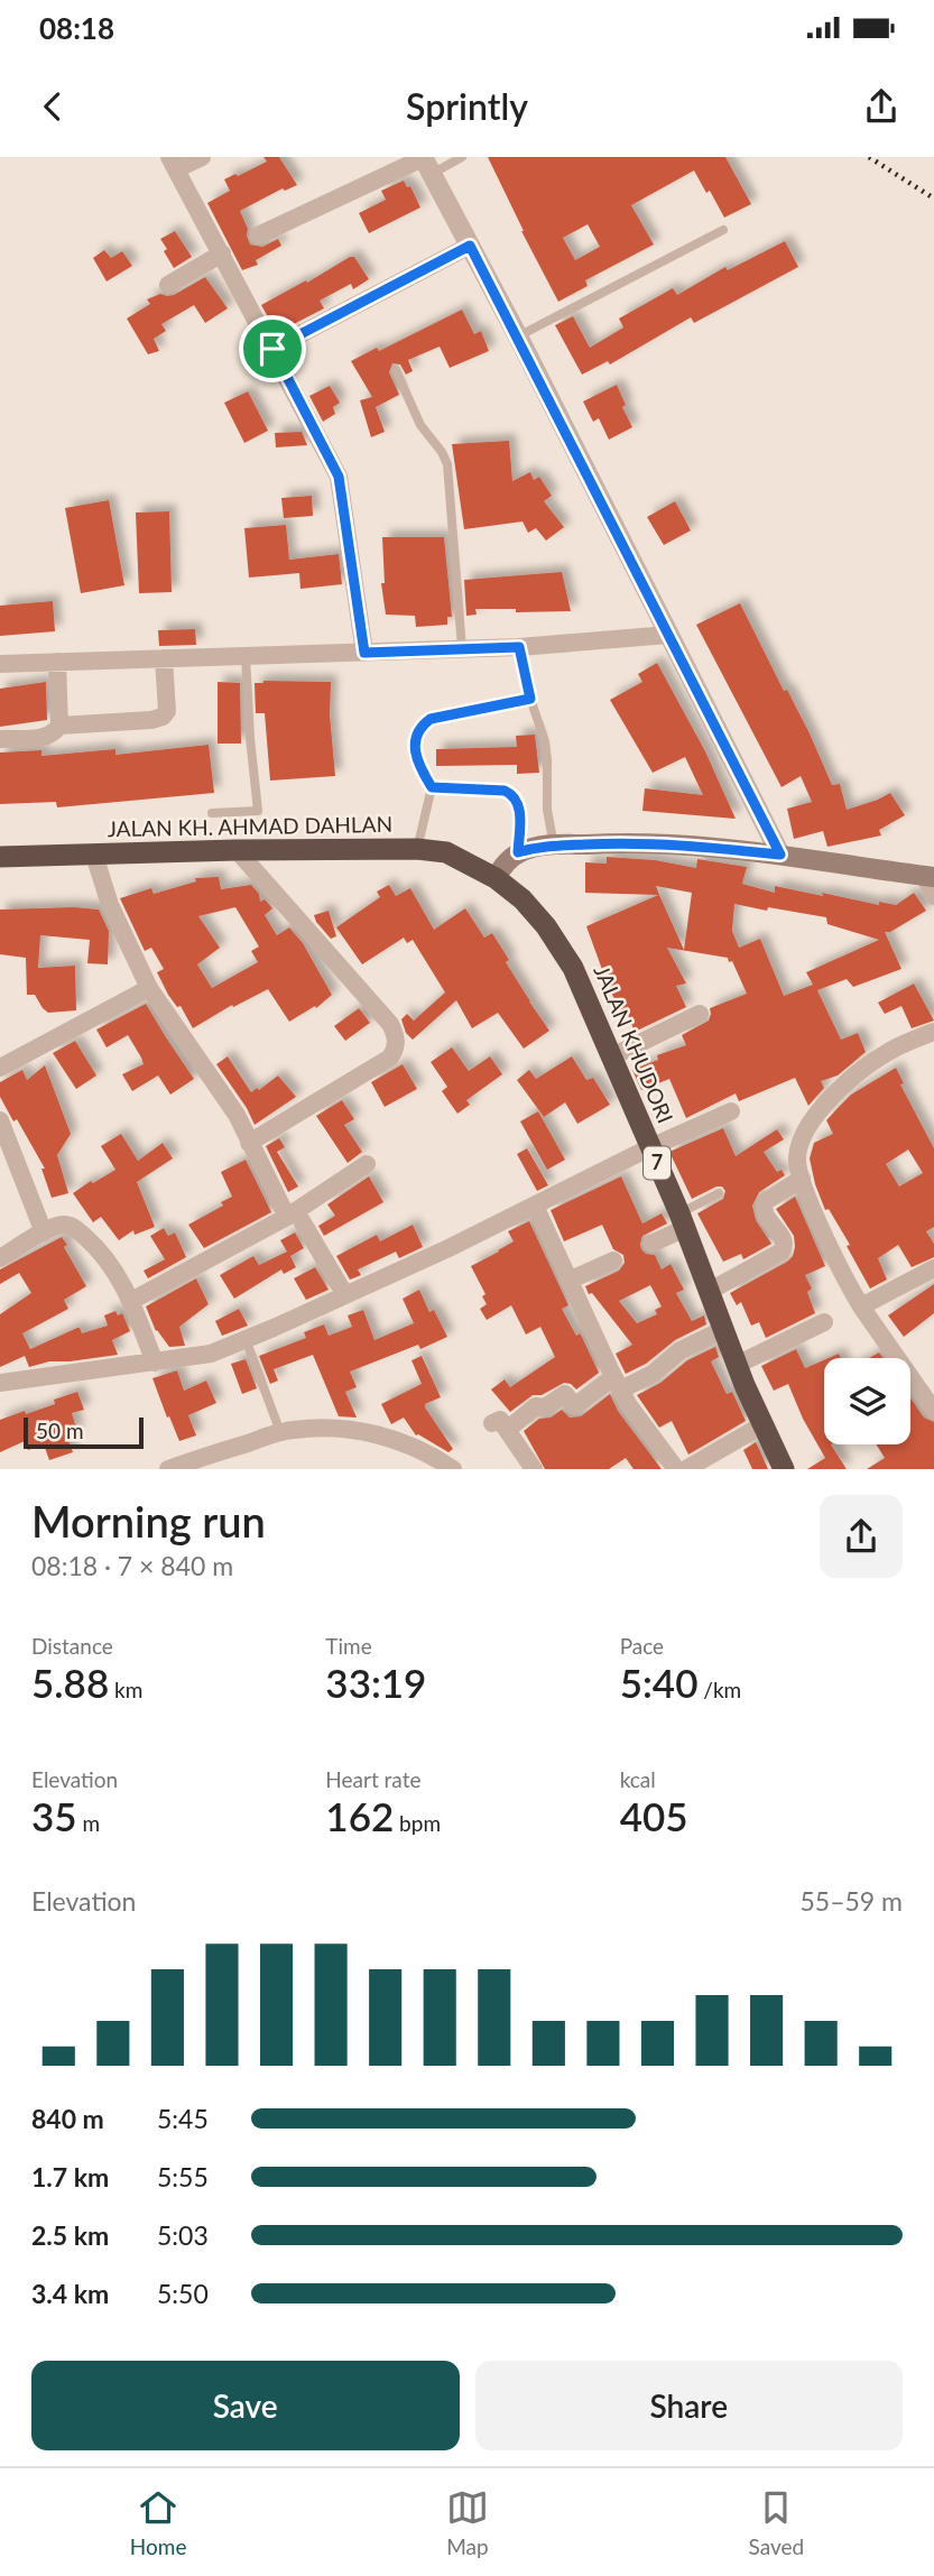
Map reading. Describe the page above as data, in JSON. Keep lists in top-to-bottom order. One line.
{"streets":{"highway":["JALAN KH. AHMAD DAHLAN","JALAN KHUDORI","7"]},"crossings":[["JALAN KH. AHMAD DAHLAN","JALAN KHUDORI"]],"scale_bar":"50 m","page":{"status":"08:18","header":"Sprintly","scale":"50 m","heading":["Morning run","08:18 · 7 × 840 m"],"stats":[["Distance","5.88 km"],["Time","33:19"],["Pace","5:40 /km"],["Elevation","35 m"],["Heart rate","162 bpm"],["kcal","405"]],"chart":["Elevation","55–59 m"],"list":[{"name":"840 m","note":"5:45"},{"name":"1.7 km","note":"5:55"},{"name":"2.5 km","note":"5:03"},{"name":"3.4 km","note":"5:50"}],"buttons":["Save","Share"],"tabs":["Home","Map","Saved"]}}
